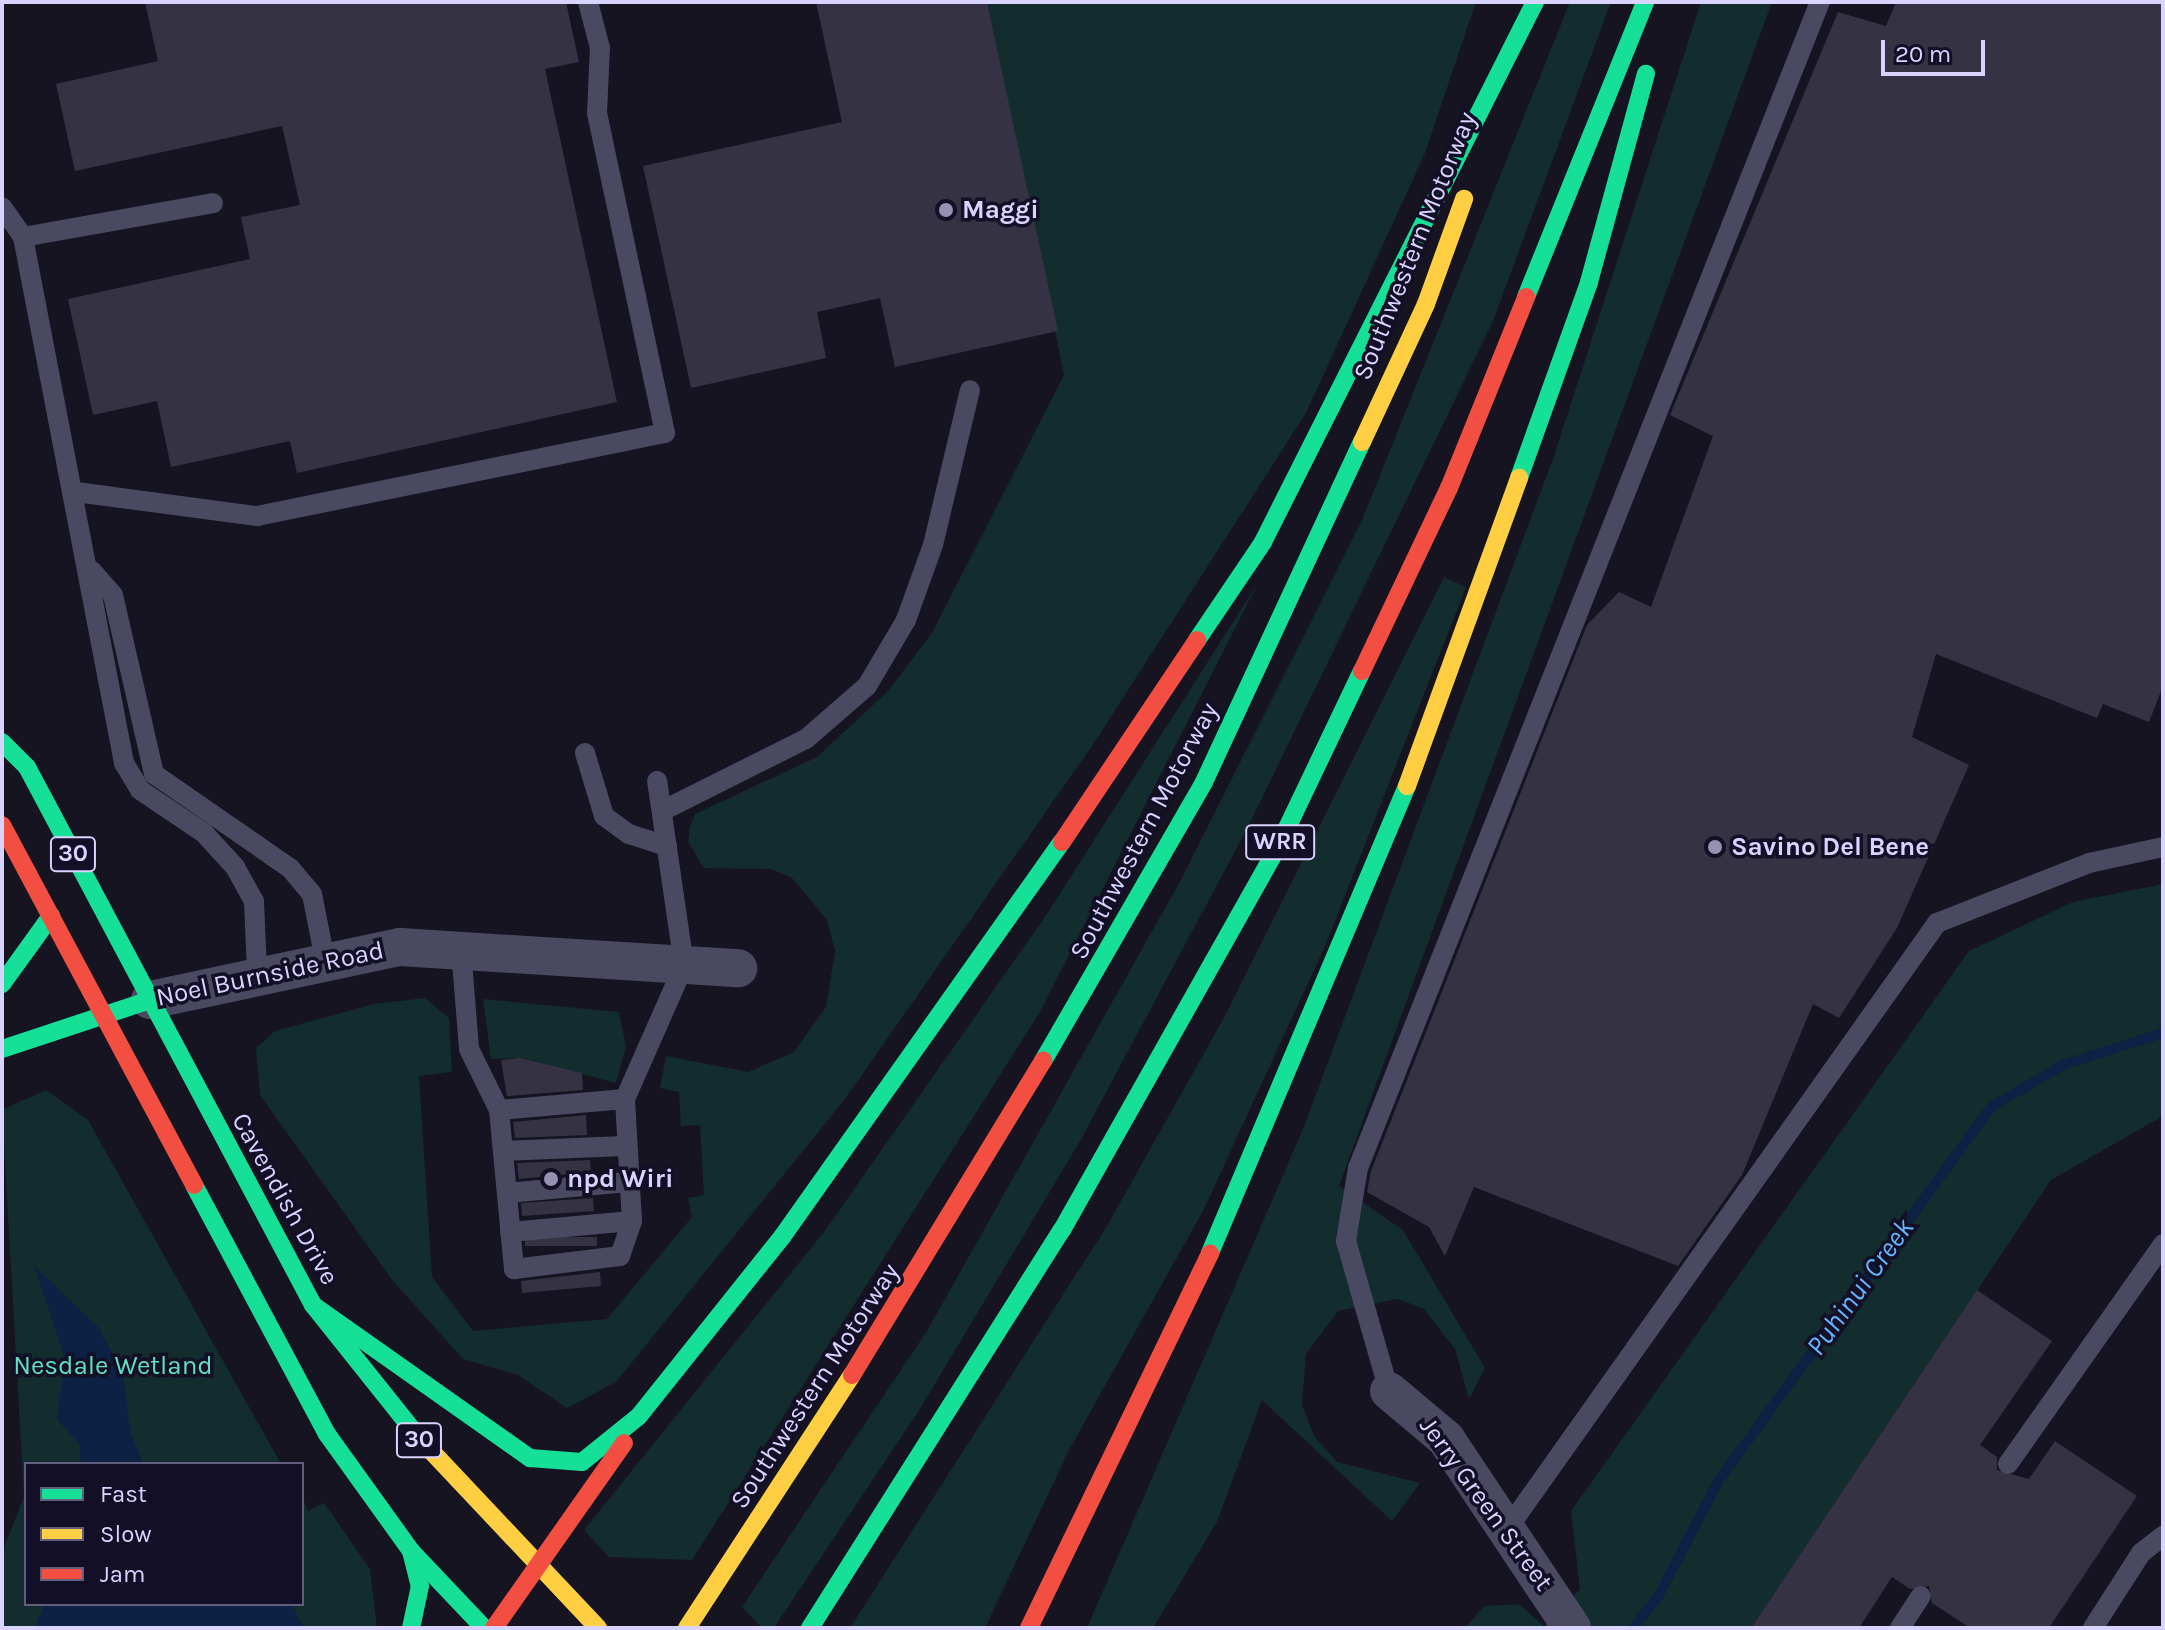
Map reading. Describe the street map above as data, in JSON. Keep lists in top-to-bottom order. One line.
{"streets":{"main road":["Southwestern Motorway","WRR","30","Noel Burnside Road","Cavendish Drive"],"street":["Jerry Green Street"]},"crossings":[["30","Noel Burnside Road"],["Noel Burnside Road","Cavendish Drive"]],"water":["Puhinui Creek"],"parks":["Nesdale Wetland"],"places":["Maggi","Savino Del Bene","npd Wiri"],"legend":["Fast","Slow","Jam"],"scale_bar":"20 m"}
